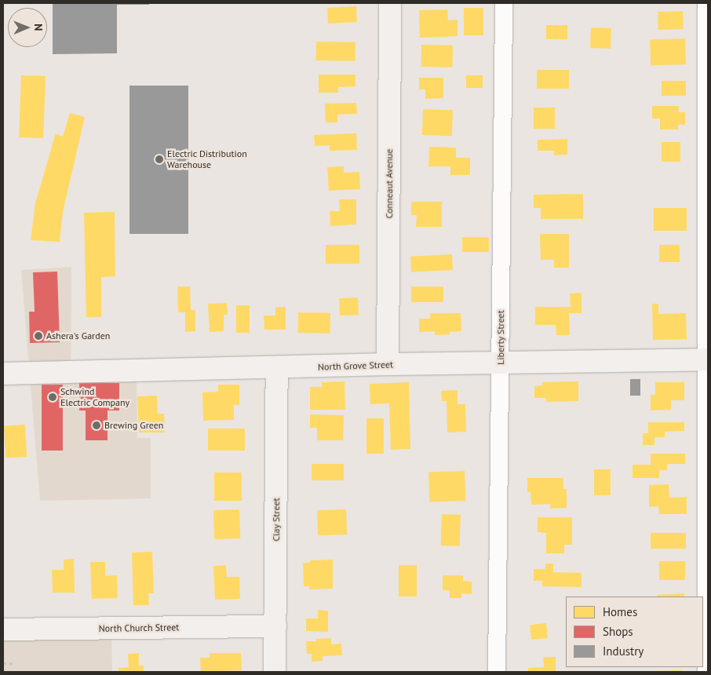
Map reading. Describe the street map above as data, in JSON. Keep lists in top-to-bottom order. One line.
{"streets":{"street":["Conneaut Avenue","Liberty Street","North Grove Street","Clay Street","North Church Street"]},"crossings":[["Conneaut Avenue","North Grove Street"],["Liberty Street","North Grove Street"],["North Grove Street","Clay Street"],["Clay Street","North Church Street"]],"places":["Electric Distribution Warehouse","Ashera's Garden","Schwind Electric Company","Brewing Green"],"legend":["Homes","Shops","Industry"],"north":"right"}
